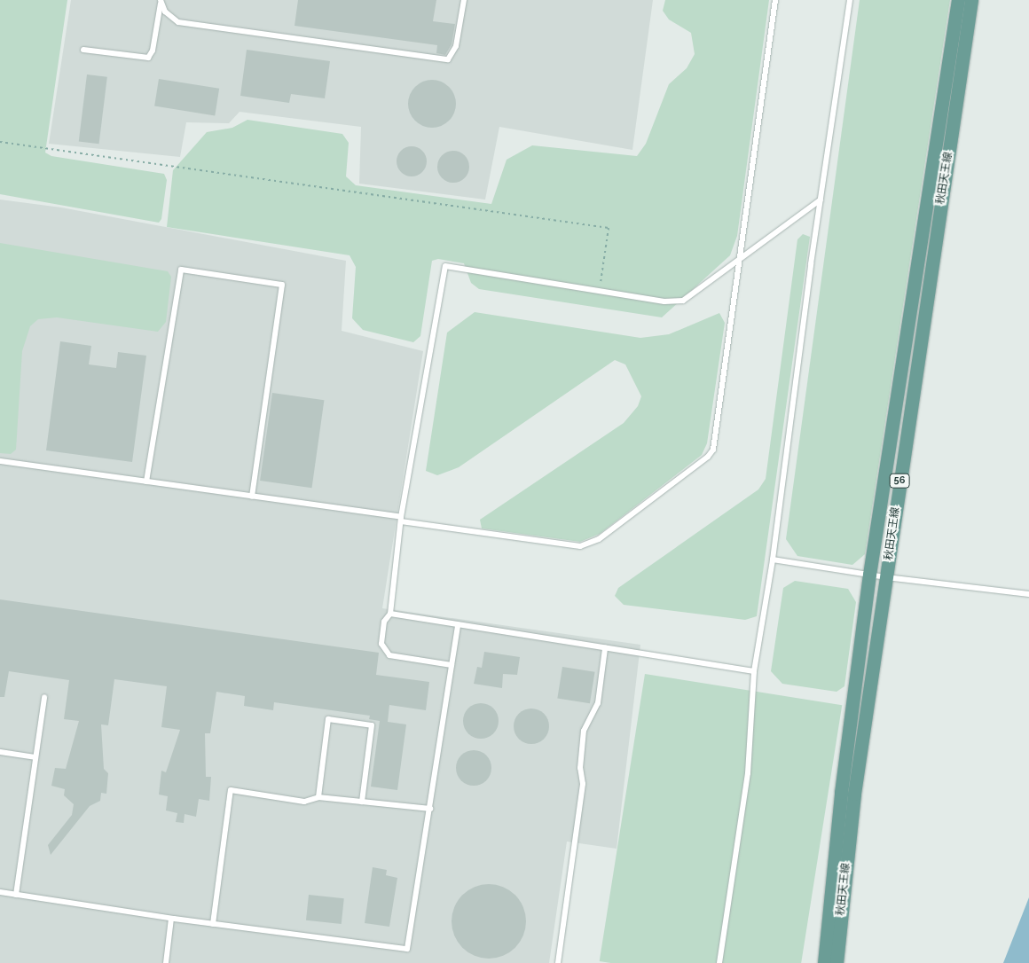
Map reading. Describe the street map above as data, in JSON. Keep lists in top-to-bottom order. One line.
{"streets":{"main road":["秋田天王線","56"]}}
